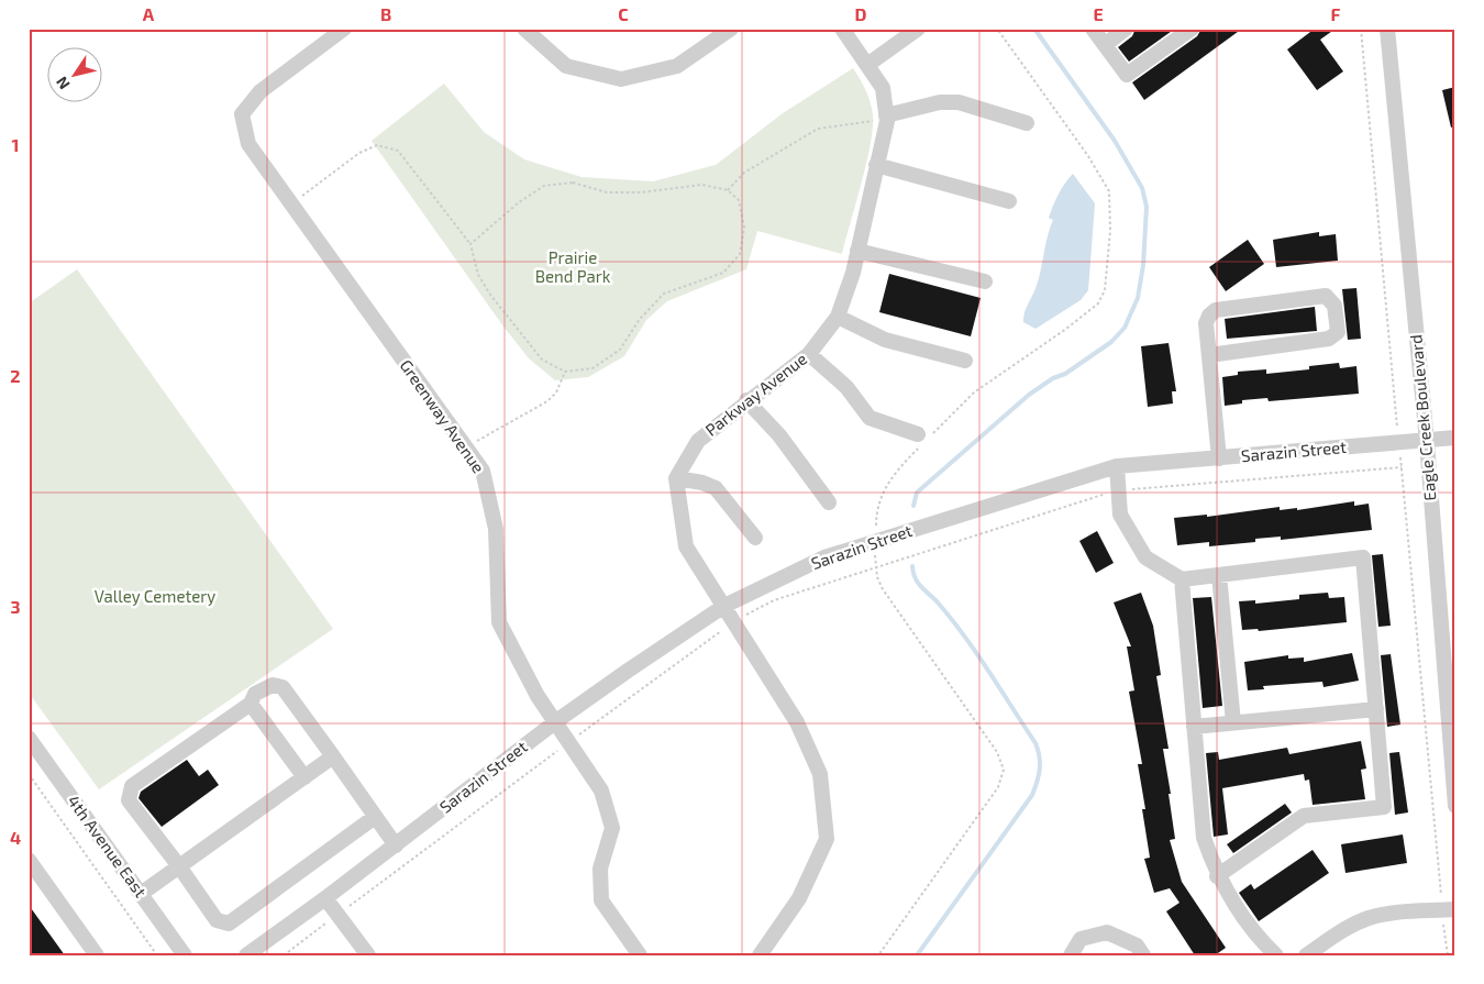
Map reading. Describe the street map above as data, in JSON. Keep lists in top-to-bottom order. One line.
{"streets":{"street":["Parkway Avenue","Greenway Avenue","Eagle Creek Boulevard","Sarazin Street","4th Avenue East"]},"crossings":[["Greenway Avenue","Sarazin Street"],["Eagle Creek Boulevard","Sarazin Street"]],"parks":["Prairie Bend Park","Valley Cemetery"],"north":"bottom left","grid":{"columns":["A","B","C","D","E","F"],"rows":["1","2","3","4"]}}
